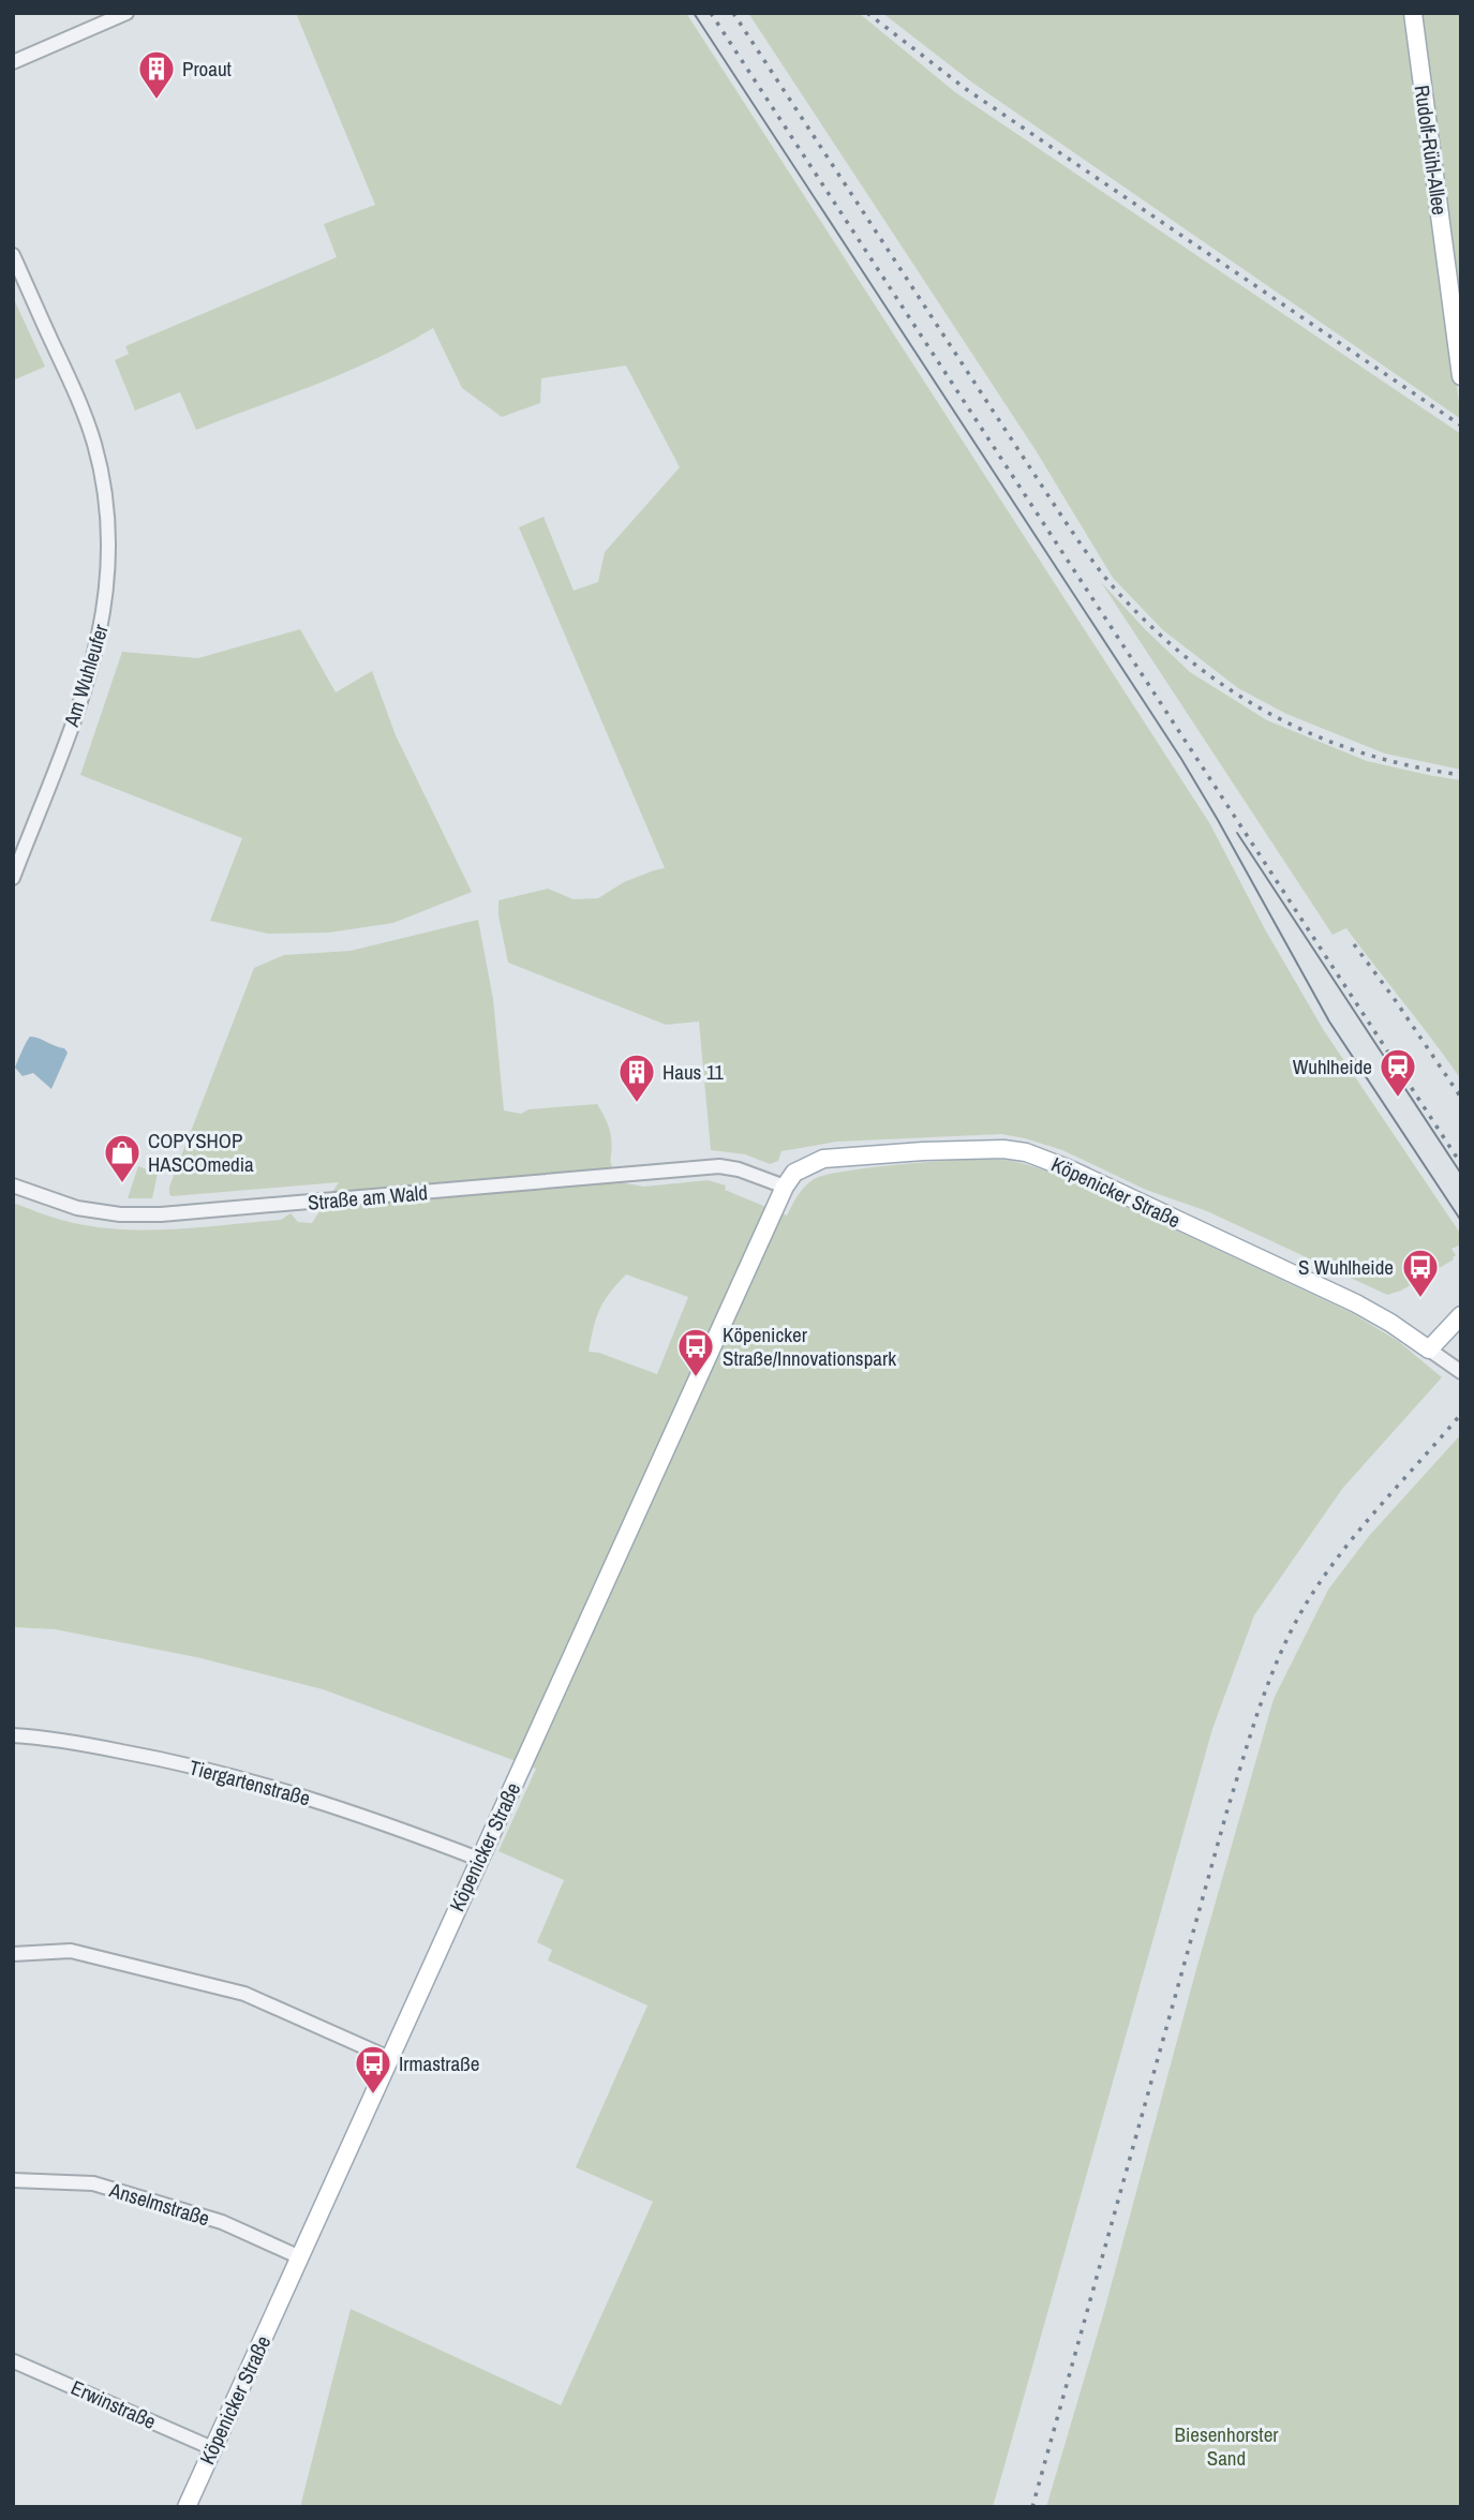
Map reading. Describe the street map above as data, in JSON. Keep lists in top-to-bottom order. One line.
{"streets":{"main road":["Rudolf-Rühl-Allee","Köpenicker Straße"],"street":["Am Wuhleufer","Straße am Wald","Tiergartenstraße","Anselmstraße","Erwinstraße"]},"crossings":[["Köpenicker Straße","Straße am Wald"],["Köpenicker Straße","Tiergartenstraße"],["Köpenicker Straße","Anselmstraße"],["Köpenicker Straße","Erwinstraße"]],"parks":["Biesenhorster Sand"],"places":{"building":["Proaut","Haus 11"],"station":["Wuhlheide"],"shop":["COPYSHOP HASCOmedia"],"bus stop":["S Wuhlheide","Köpenicker Straße/Innovationspark","Irmastraße"]}}
